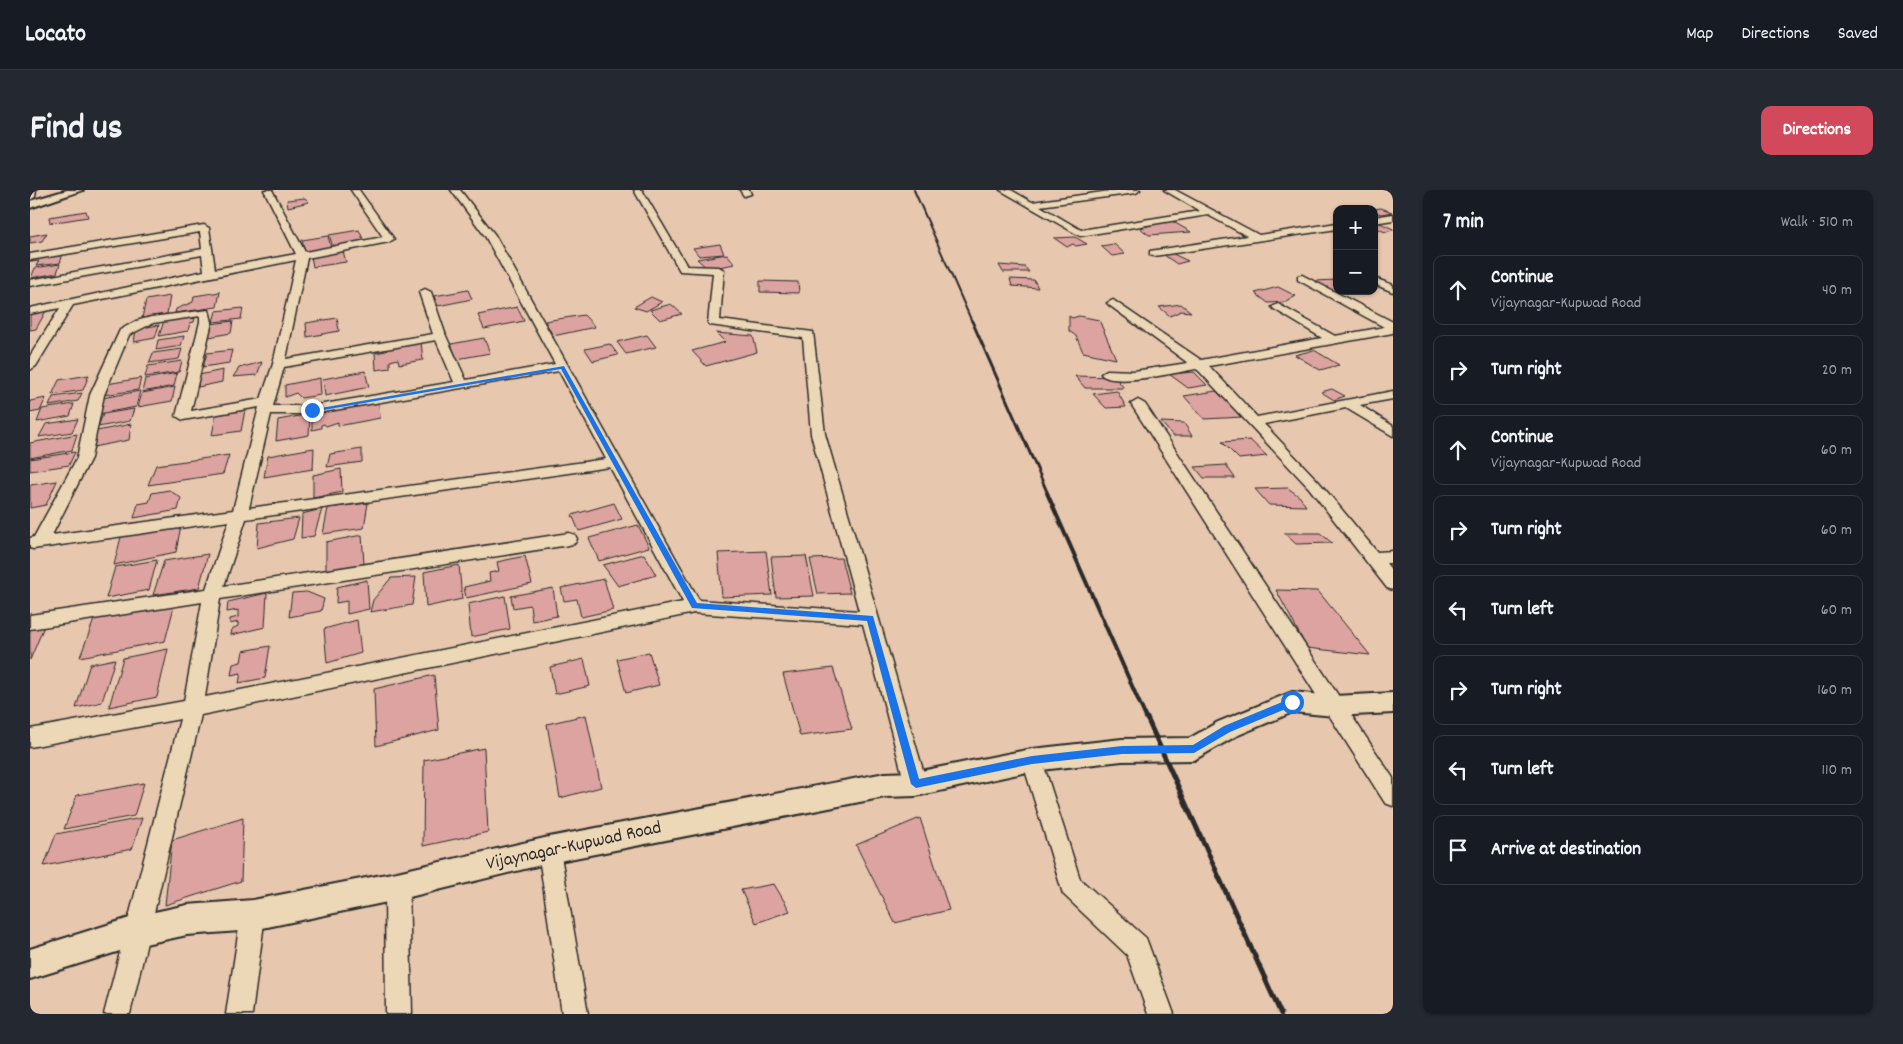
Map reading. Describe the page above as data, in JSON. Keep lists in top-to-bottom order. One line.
{"streets":{"street":["Vijaynagar-Kupwad Road"]},"page":{"header":"Locato","nav":["Map","Directions","Saved"],"title":"Find us","buttons":"Directions","heading":["7 min","Walk · 510 m"],"map_buttons":["+","−"],"list":[["Continue","Vijaynagar-Kupwad Road","40 m"],["Turn right","20 m"],["Continue","Vijaynagar-Kupwad Road","60 m"],["Turn right","60 m"],["Turn left","60 m"],["Turn right","160 m"],["Turn left","110 m"],"Arrive at destination"]}}
